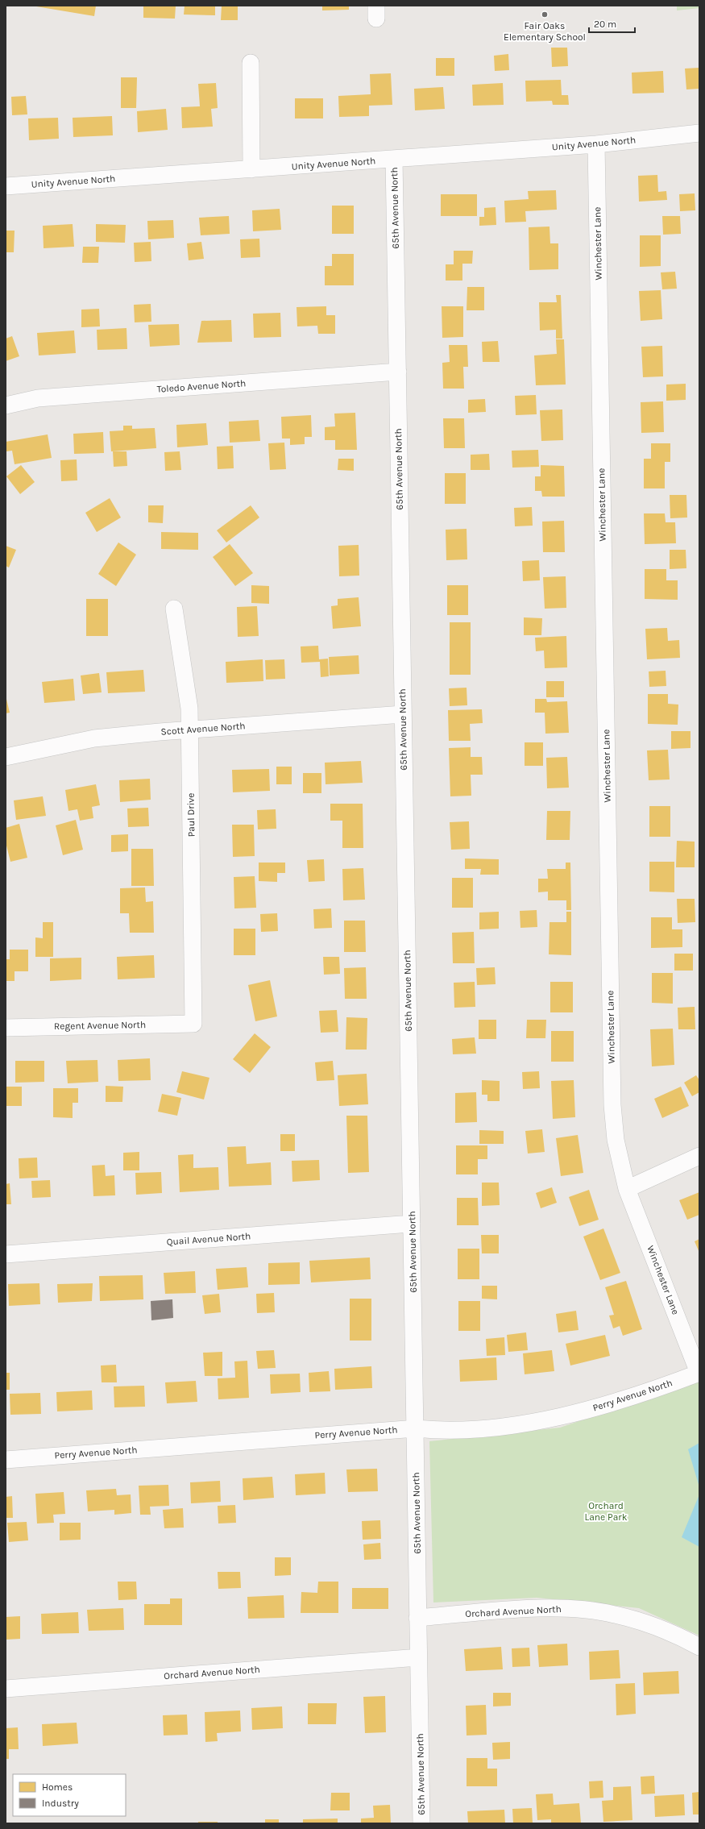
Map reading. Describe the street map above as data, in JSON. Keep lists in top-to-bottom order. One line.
{"streets":{"street":["Unity Avenue North","65th Avenue North","Winchester Lane","Toledo Avenue North","Scott Avenue North","Paul Drive","Regent Avenue North","Quail Avenue North","Perry Avenue North","Orchard Avenue North"]},"crossings":[["Unity Avenue North","65th Avenue North"],["Unity Avenue North","Winchester Lane"],["65th Avenue North","Toledo Avenue North"],["65th Avenue North","Scott Avenue North"],["65th Avenue North","Quail Avenue North"],["65th Avenue North","Perry Avenue North"],["65th Avenue North","Orchard Avenue North"],["Winchester Lane","Perry Avenue North"],["Scott Avenue North","Paul Drive"],["Paul Drive","Regent Avenue North"]],"parks":["Orchard Lane Park"],"places":["Fair Oaks Elementary School"],"legend":["Homes","Industry"],"scale_bar":"20 m"}
